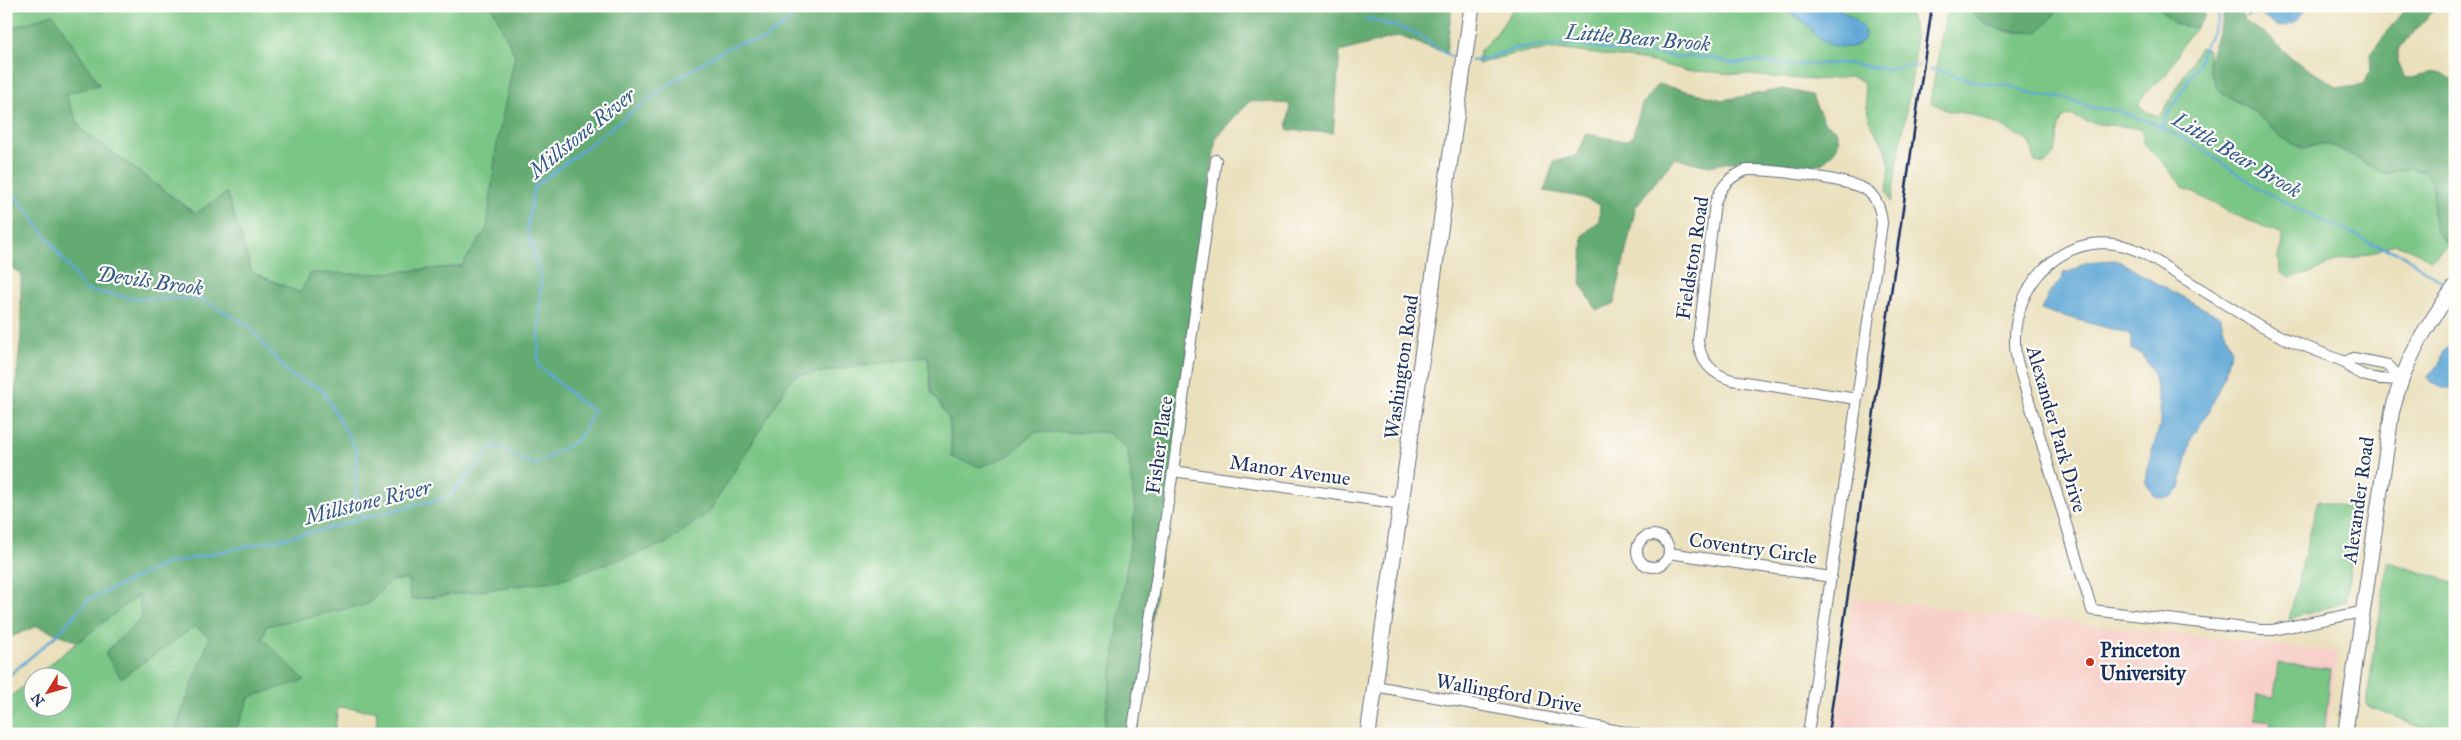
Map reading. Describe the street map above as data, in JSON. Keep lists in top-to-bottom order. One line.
{"streets":{"main road":["Washington Road"],"street":["Fieldston Road","Alexander Park Drive","Fisher Place","Manor Avenue","Alexander Road","Coventry Circle","Wallingford Drive"]},"crossings":[["Fieldston Road","Coventry Circle"],["Washington Road","Manor Avenue"],["Washington Road","Wallingford Drive"],["Alexander Park Drive","Alexander Road"],["Fisher Place","Manor Avenue"]],"water":["Little Bear Brook","Millstone River","Devils Brook"],"places":["Princeton University"],"north":"bottom left"}
